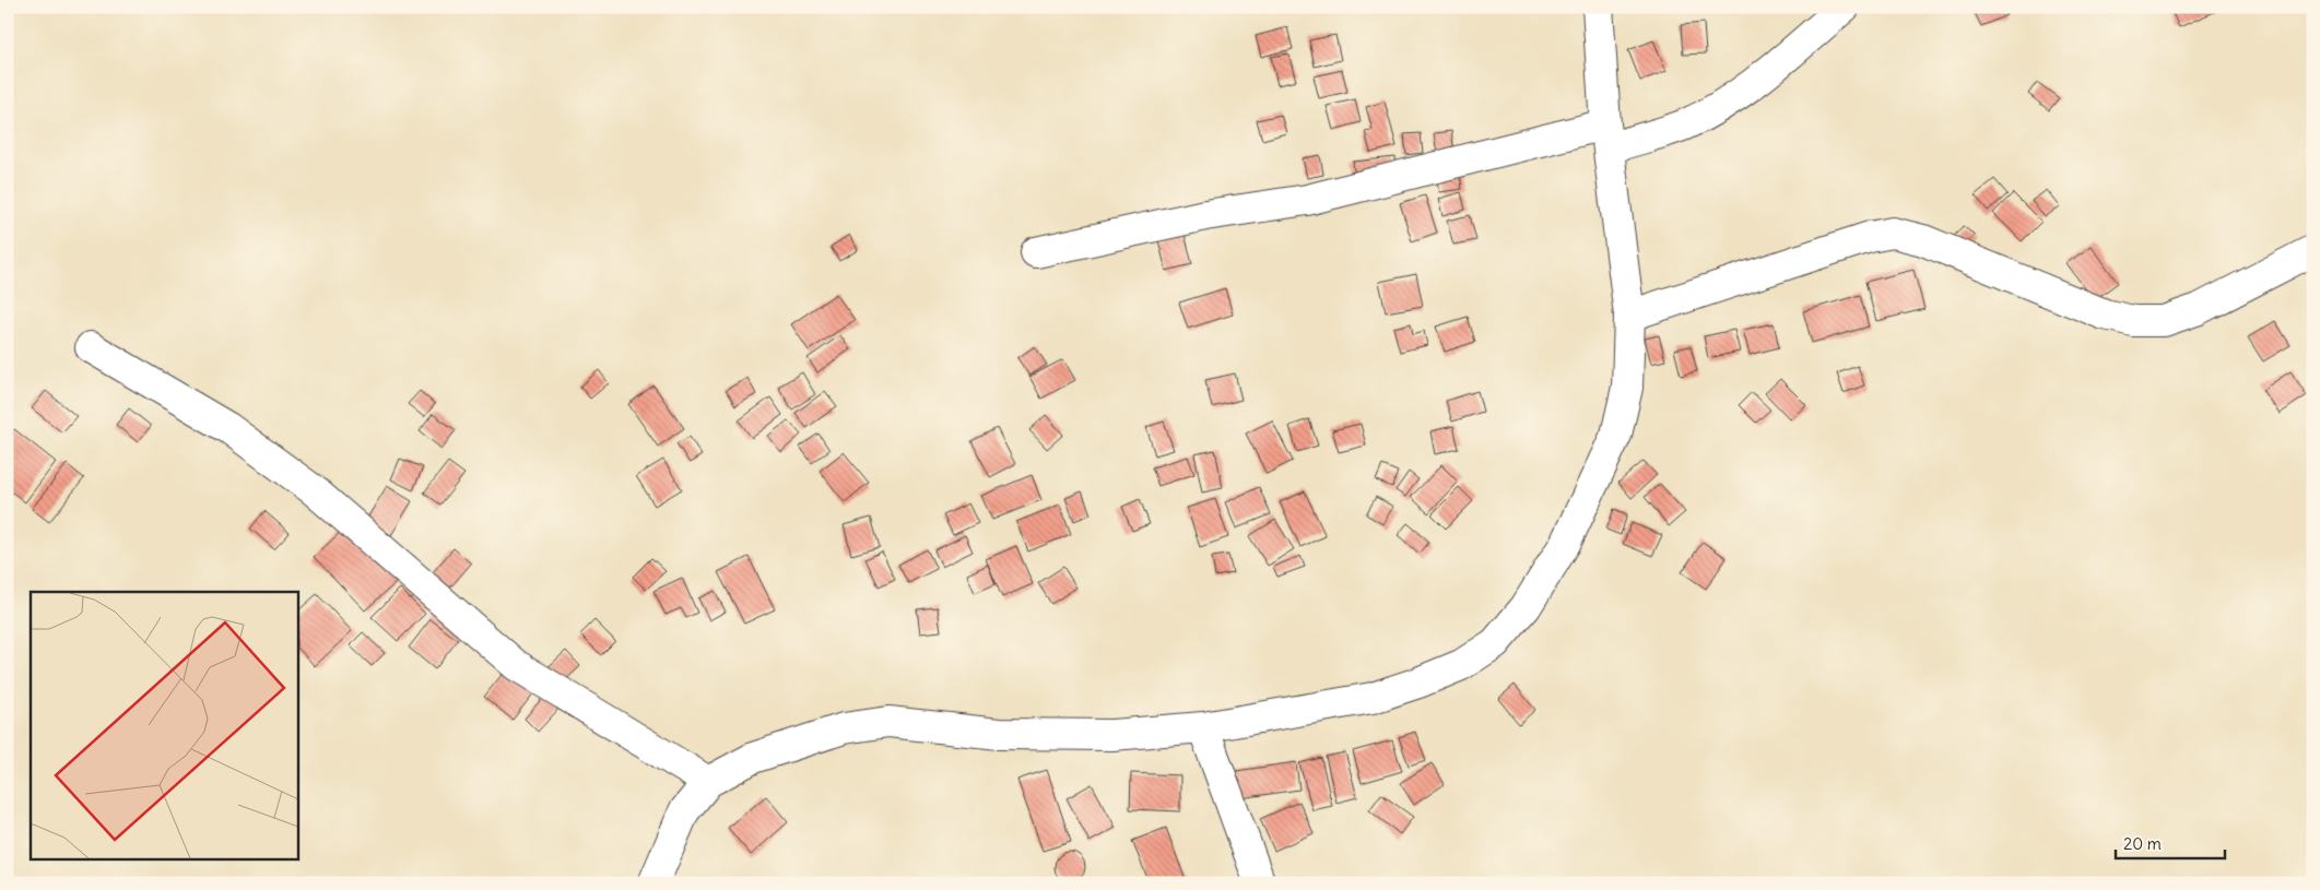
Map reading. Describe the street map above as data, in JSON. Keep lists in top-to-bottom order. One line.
{"scale_bar":"20 m"}
